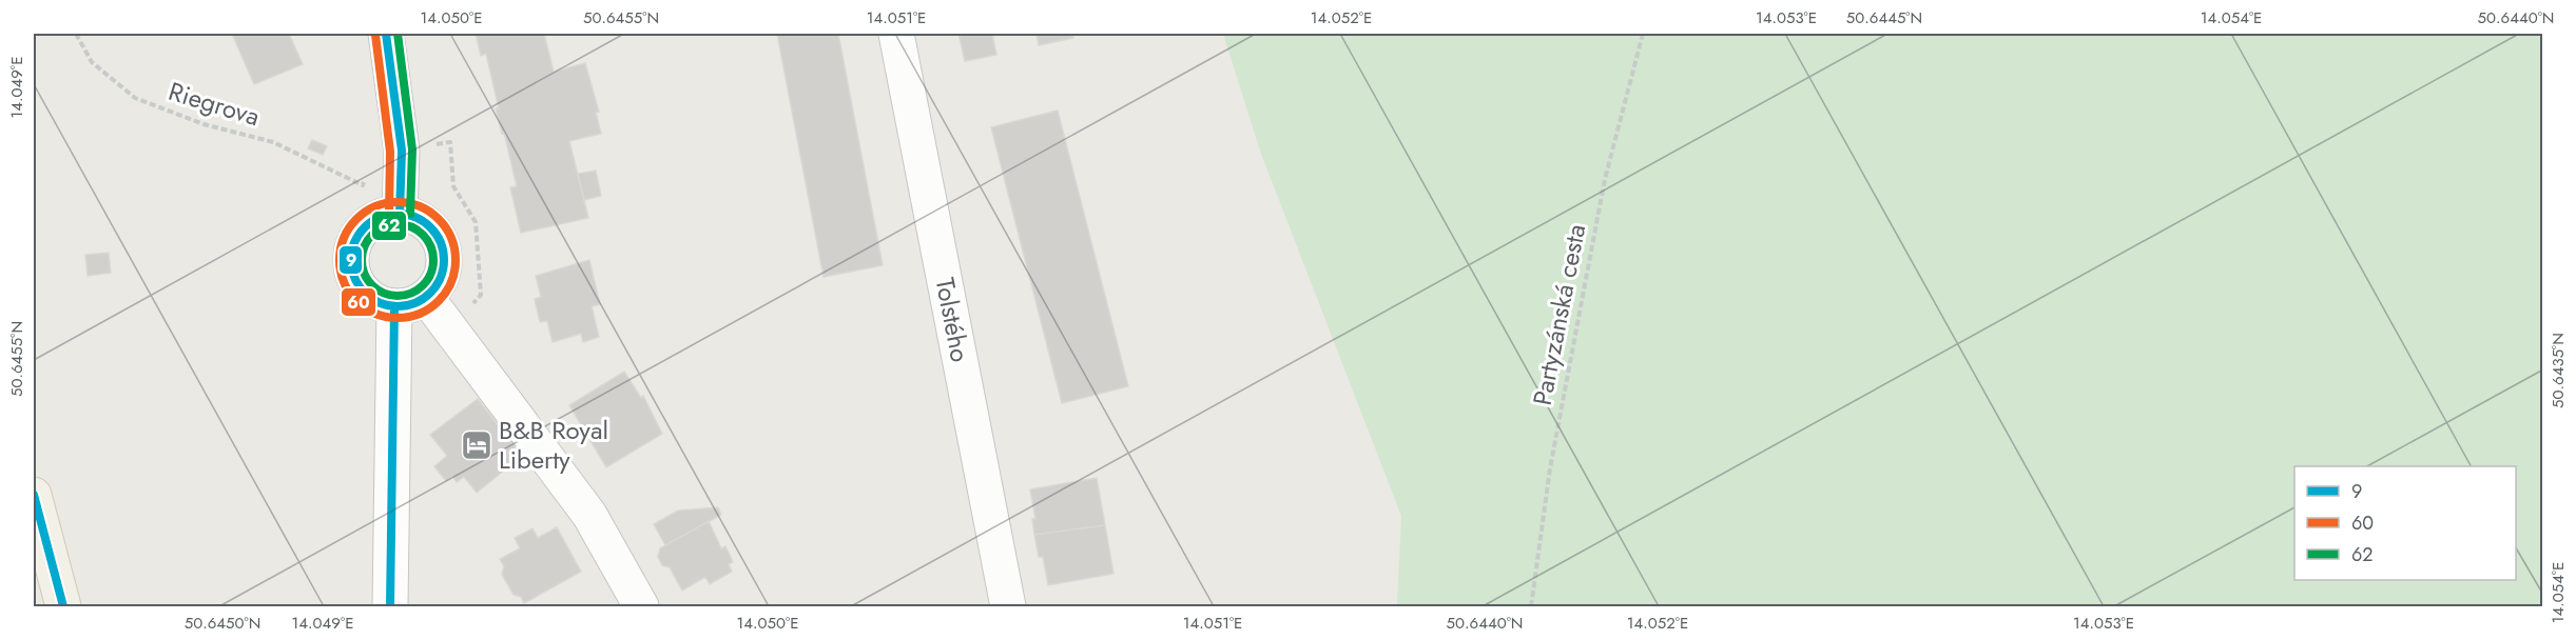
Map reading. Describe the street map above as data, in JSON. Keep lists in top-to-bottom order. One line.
{"streets":{"street":["Tolstého"],"path":["Riegrova","Partyzánská cesta"]},"places":{"hotel":["B&B Royal Liberty"]},"lines":["transit line 9","transit line 62","transit line 60"],"legend":["9","60","62"],"coordinates":["14.050°E","50.6455°N","14.051°E","14.052°E","14.053°E","50.6445°N","14.054°E","50.6440°N","14.049°E","50.6435°N","50.6450°N"]}
